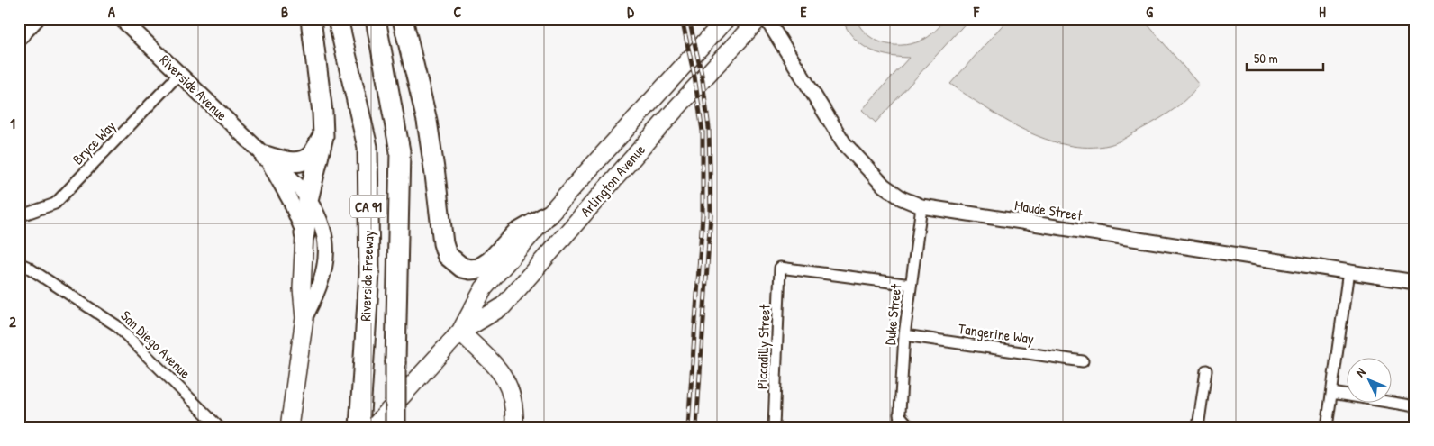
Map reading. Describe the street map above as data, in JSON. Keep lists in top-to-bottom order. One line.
{"streets":{"highway":["CA 91","Riverside Freeway"],"main road":["Riverside Avenue","Arlington Avenue"],"street":["Bryce Way","Maude Street","Duke Street","Tangerine Way","San Diego Avenue","Piccadilly Street"]},"crossings":[["Riverside Avenue","Bryce Way"],["Maude Street","Duke Street"],["Duke Street","Tangerine Way"],["Duke Street","Piccadilly Street"]],"scale_bar":"50 m","north":"top left","grid":{"columns":["A","B","C","D","E","F","G","H"],"rows":["1","2"]}}
